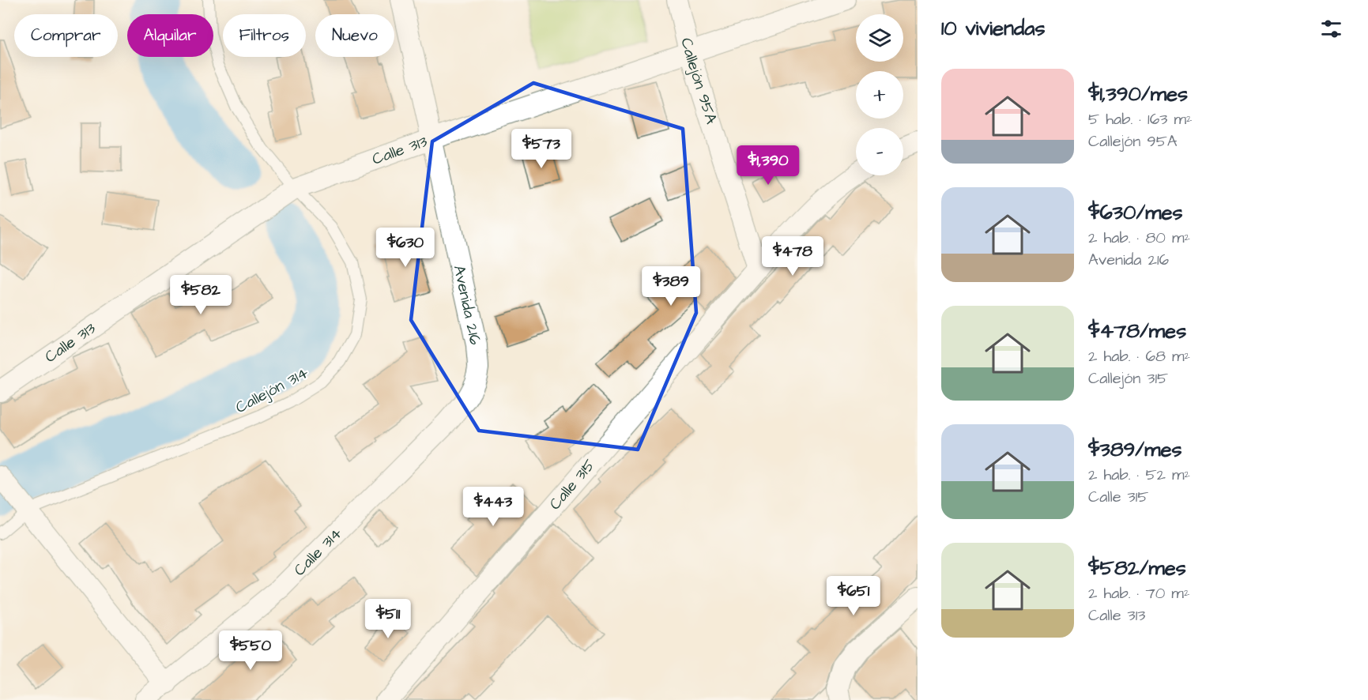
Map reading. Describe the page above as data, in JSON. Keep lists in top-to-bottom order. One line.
{"streets":{"street":["Callejón 95A","Calle 313","Avenida 216","Calle 315","Calle 314"],"lane":["Callejón 314"]},"crossings":[["Callejón 95A","Calle 313"],["Callejón 95A","Calle 315"],["Calle 313","Avenida 216"],["Calle 313","Callejón 314"],["Avenida 216","Calle 314"]],"page":{"heading":"10 viviendas","map_buttons":["+","−"],"chip":["Comprar","Alquilar","Filtros","Nuevo"],"list":[{"name":"$1,390/mes","note":"5 hab. · 163 m² · Callejón 95A"},{"name":"$630/mes","note":"2 hab. · 80 m² · Avenida 216"},{"name":"$478/mes","note":"2 hab. · 68 m² · Callejón 315"},{"name":"$389/mes","note":"2 hab. · 52 m² · Calle 315"},{"name":"$582/mes","note":"2 hab. · 70 m² · Calle 313"}],"price":["$573","$1,390","$630","$478","$389","$582","$443","$651","$511","$550"]}}
